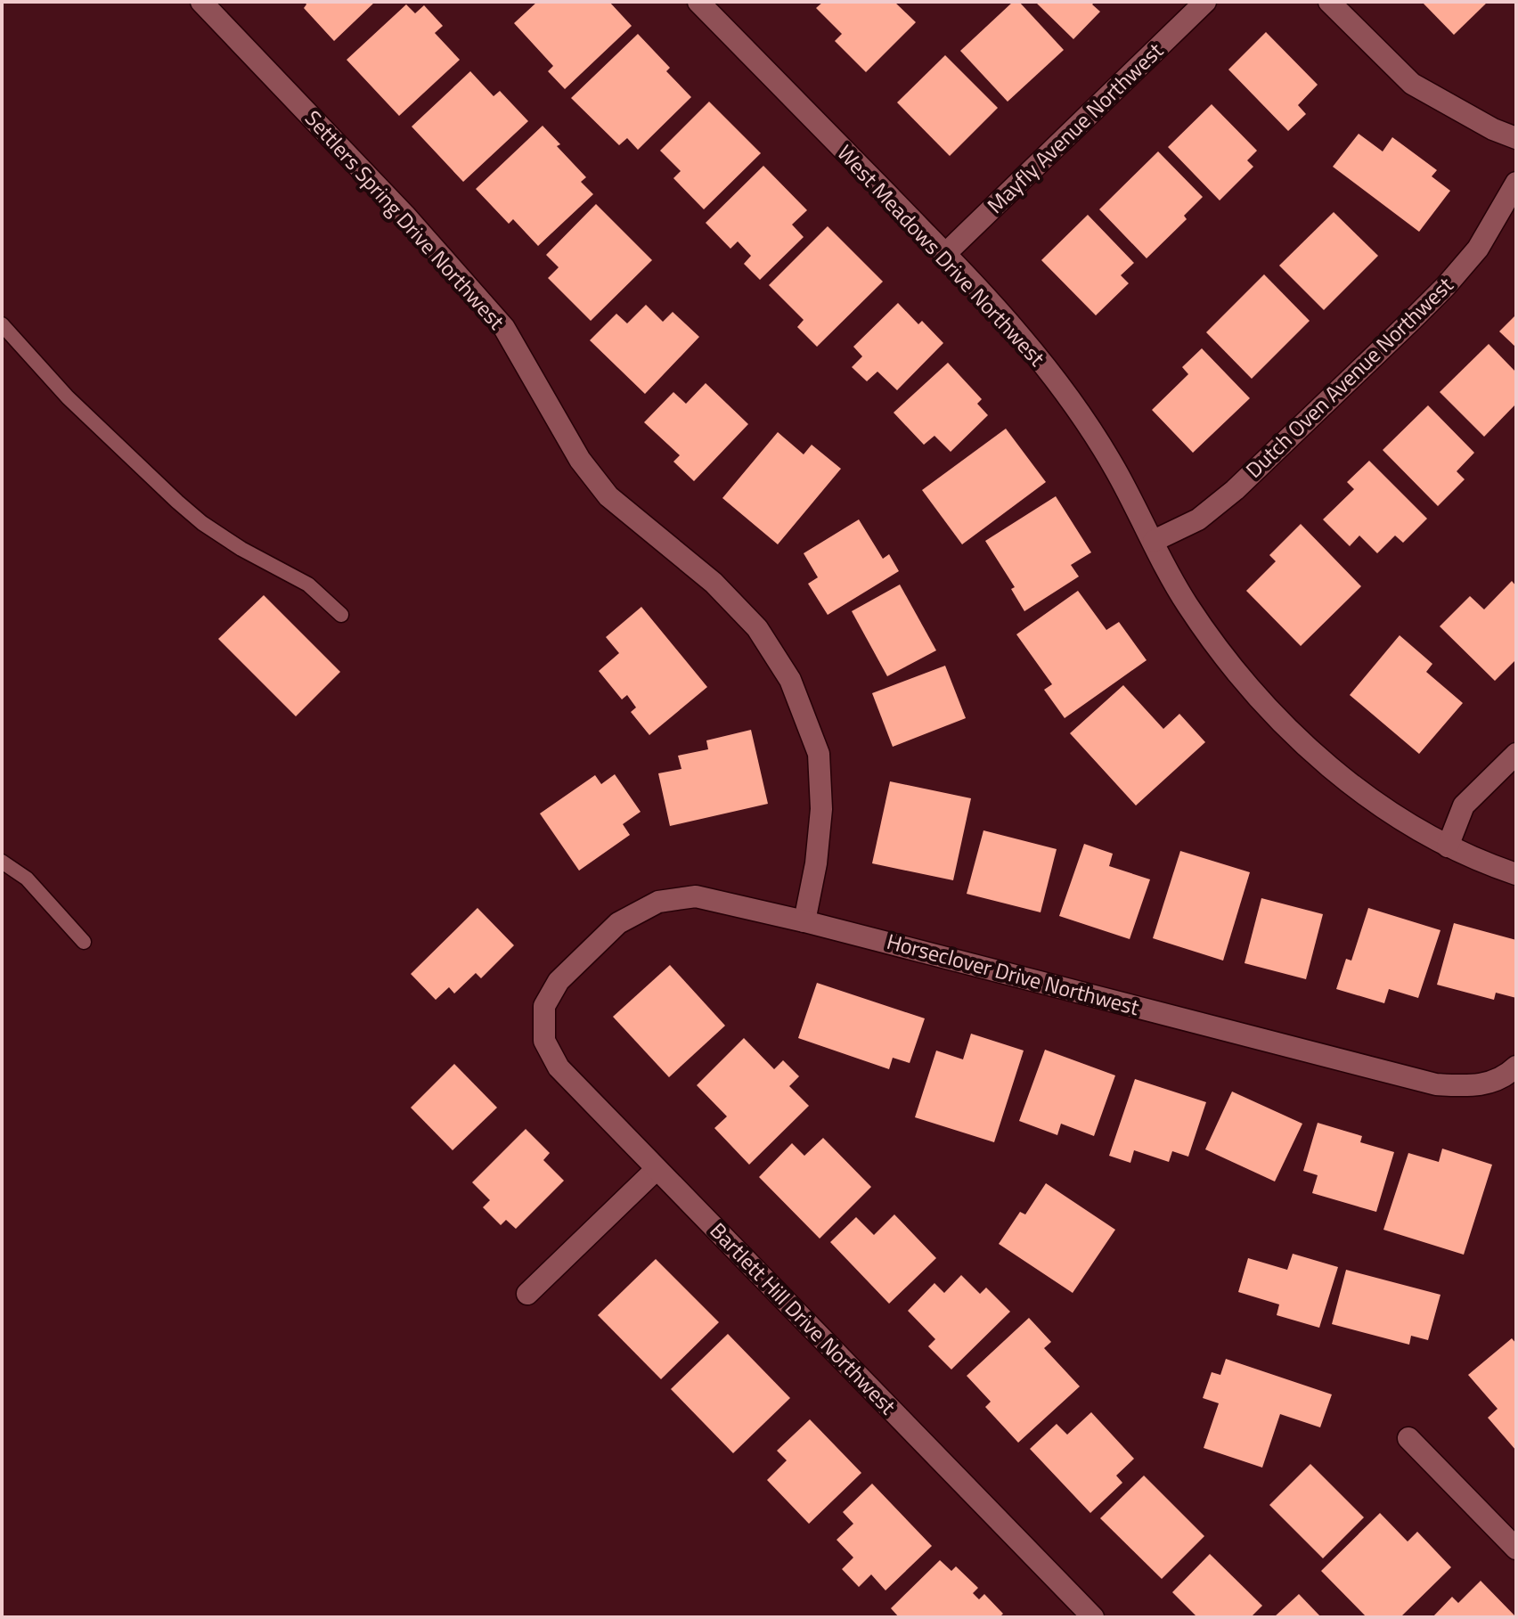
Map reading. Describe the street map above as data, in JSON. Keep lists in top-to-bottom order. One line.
{"streets":{"street":["Mayfly Avenue Northwest","Settlers Spring Drive Northwest","West Meadows Drive Northwest","Dutch Oven Avenue Northwest","Horseclover Drive Northwest","Bartlett Hill Drive Northwest"]},"crossings":[["Mayfly Avenue Northwest","West Meadows Drive Northwest"],["Settlers Spring Drive Northwest","Horseclover Drive Northwest"],["West Meadows Drive Northwest","Dutch Oven Avenue Northwest"],["Horseclover Drive Northwest","Bartlett Hill Drive Northwest"]]}
